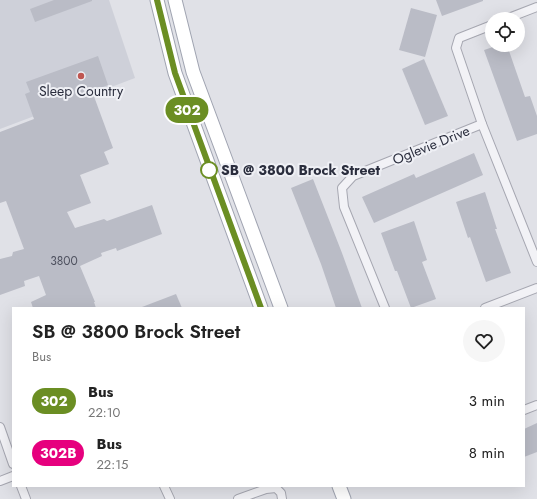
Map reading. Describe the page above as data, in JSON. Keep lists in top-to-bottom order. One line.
{"streets":{"street":["Oglevie Drive"]},"places":["Sleep Country","SB @ 3800 Brock Street"],"lines":["bus line 302"],"house_numbers":["3800"],"page":{"on_map":"302","heading":["SB @ 3800 Brock Street","Bus"],"list":[{"mark":"302","name":"Bus","note":"22:10","value":"3 min"},{"mark":"302B","name":"Bus","note":"22:15","value":"8 min"}]}}
